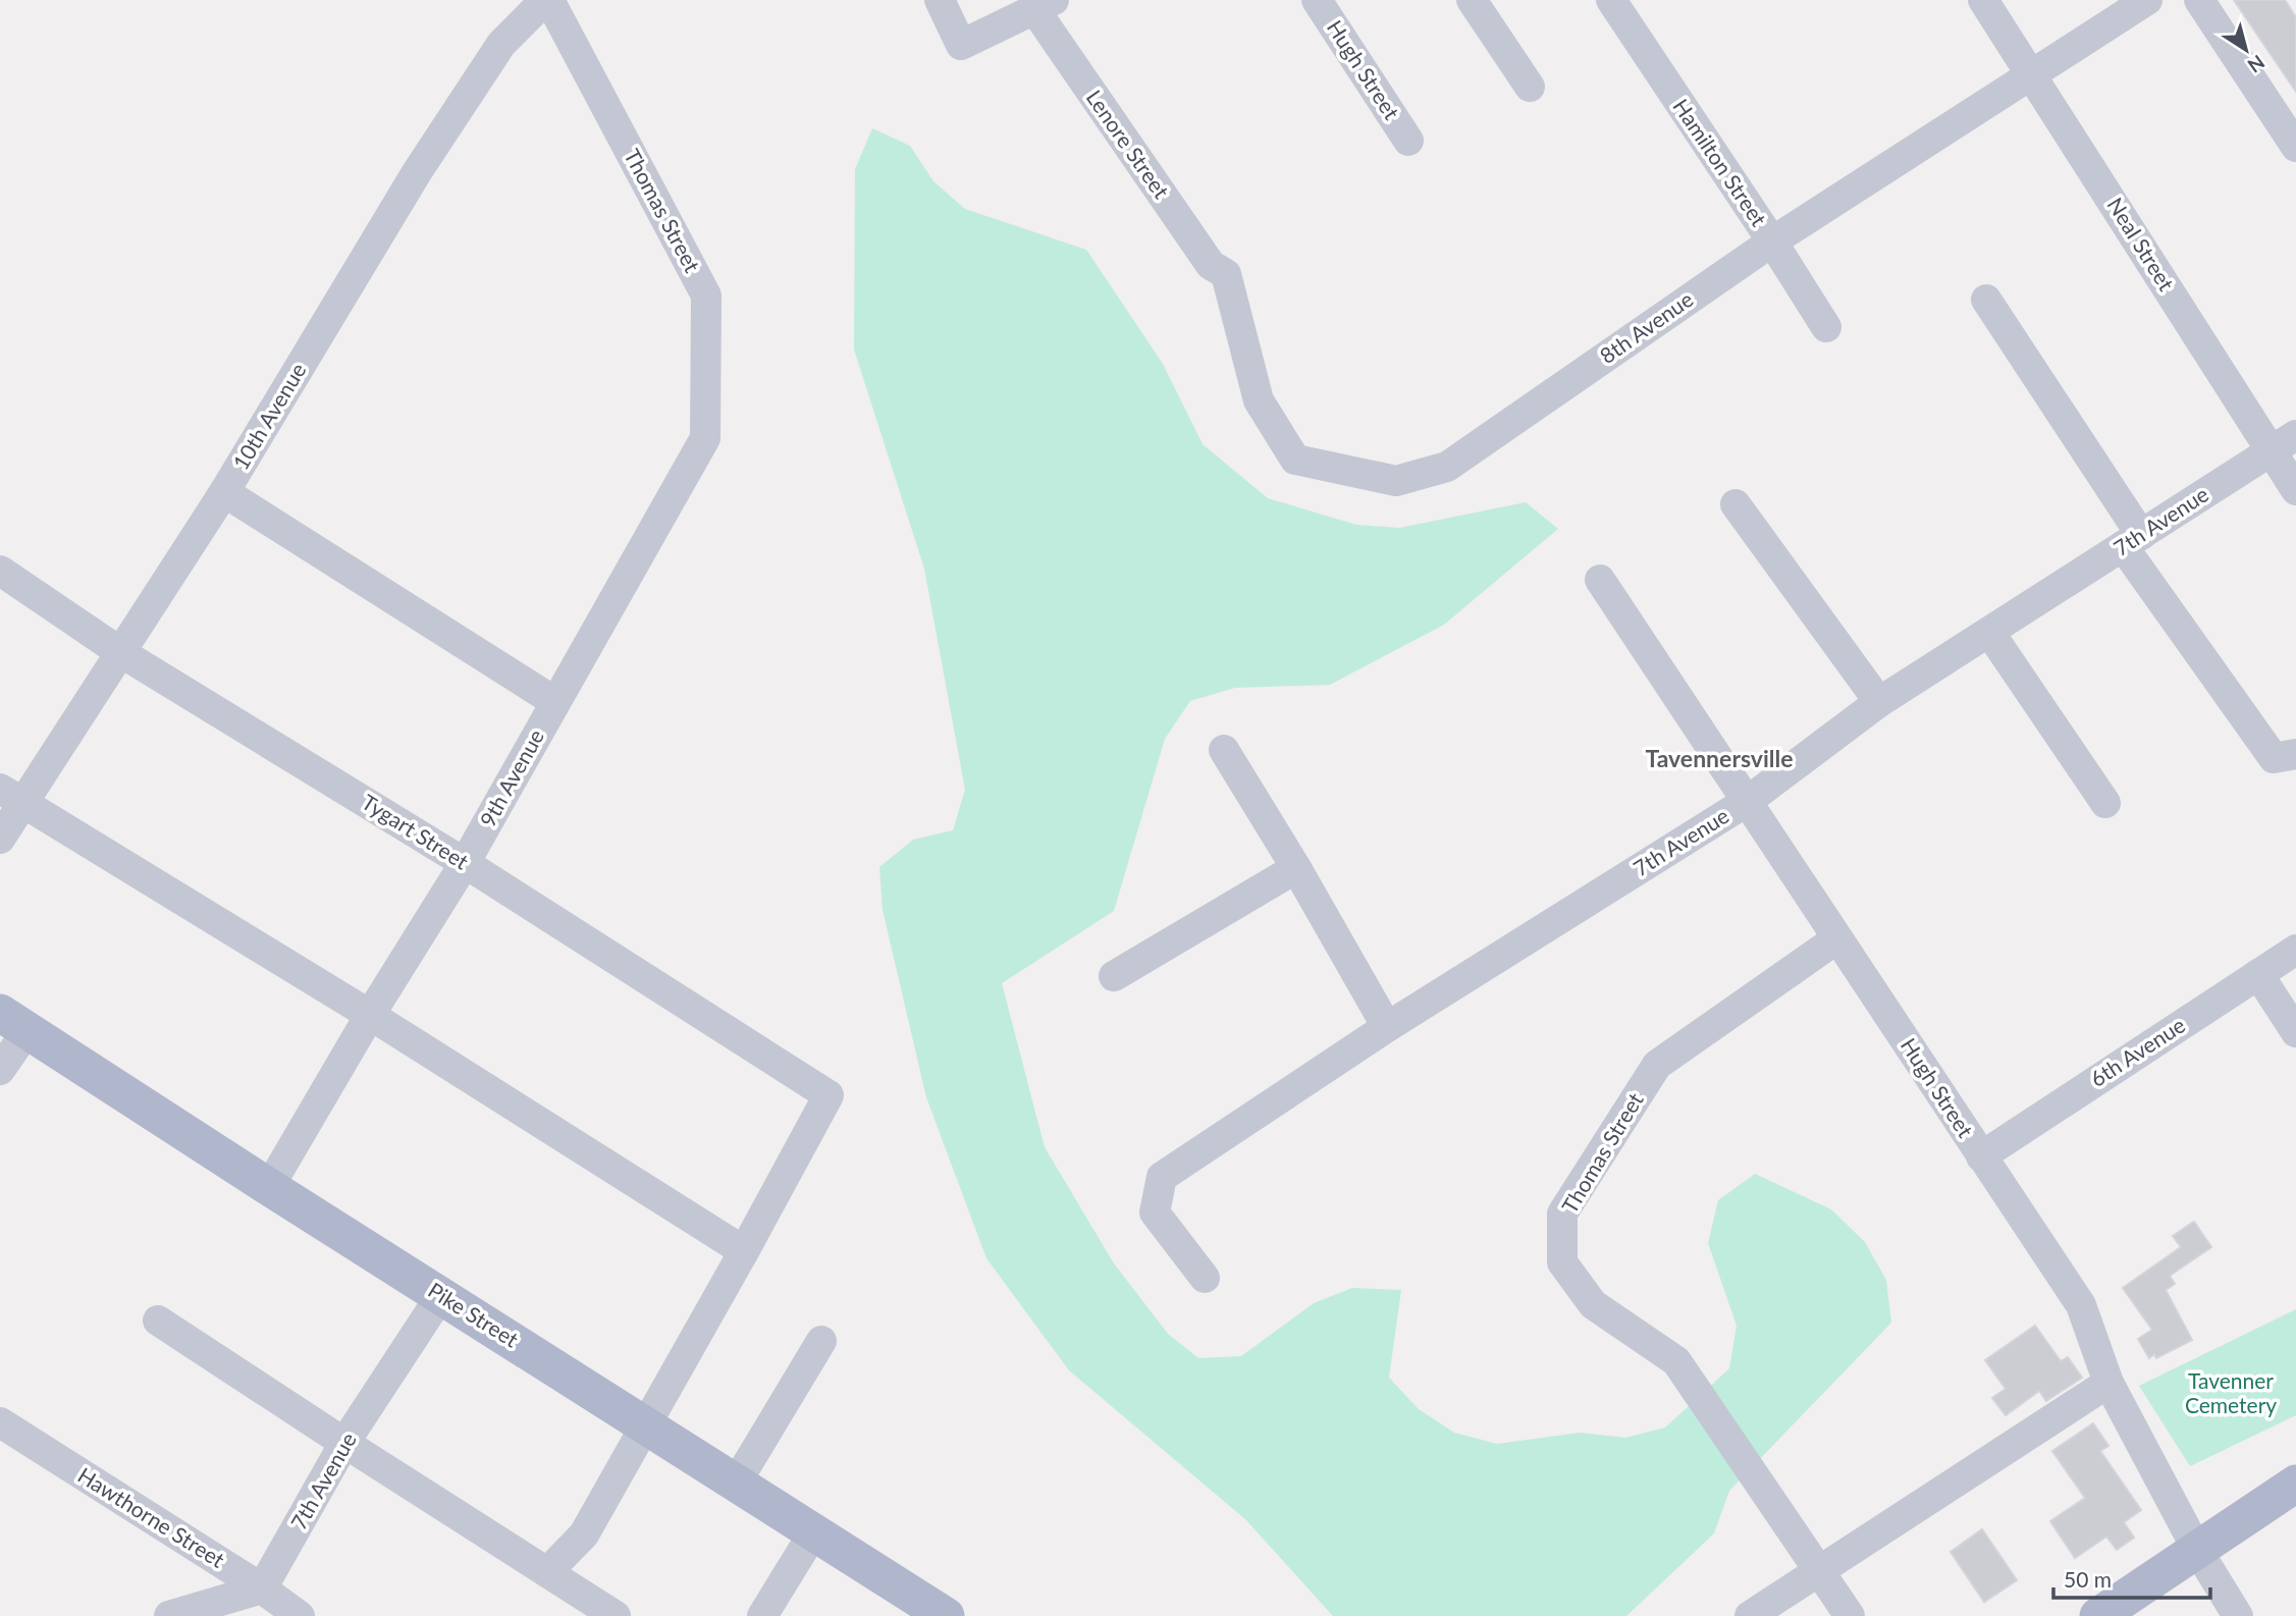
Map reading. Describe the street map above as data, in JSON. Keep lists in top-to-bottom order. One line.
{"streets":{"main road":["Pike Street"],"street":["Hugh Street","Lenore Street","Hamilton Street","Thomas Street","Neal Street","8th Avenue","10th Avenue","7th Avenue","9th Avenue","Tygart Street","6th Avenue","Hawthorne Street"]},"crossings":[["Hugh Street","Thomas Street"],["Hugh Street","7th Avenue"],["Hugh Street","6th Avenue"],["Lenore Street","8th Avenue"],["Hamilton Street","8th Avenue"],["Thomas Street","10th Avenue"],["Thomas Street","9th Avenue"],["Neal Street","8th Avenue"],["Neal Street","7th Avenue"],["10th Avenue","Tygart Street"],["7th Avenue","Pike Street"],["7th Avenue","Hawthorne Street"],["9th Avenue","Tygart Street"],["9th Avenue","Pike Street"]],"districts":["Tavennersville"],"parks":["Tavenner Cemetery"],"scale_bar":"50 m","north":"bottom right"}
